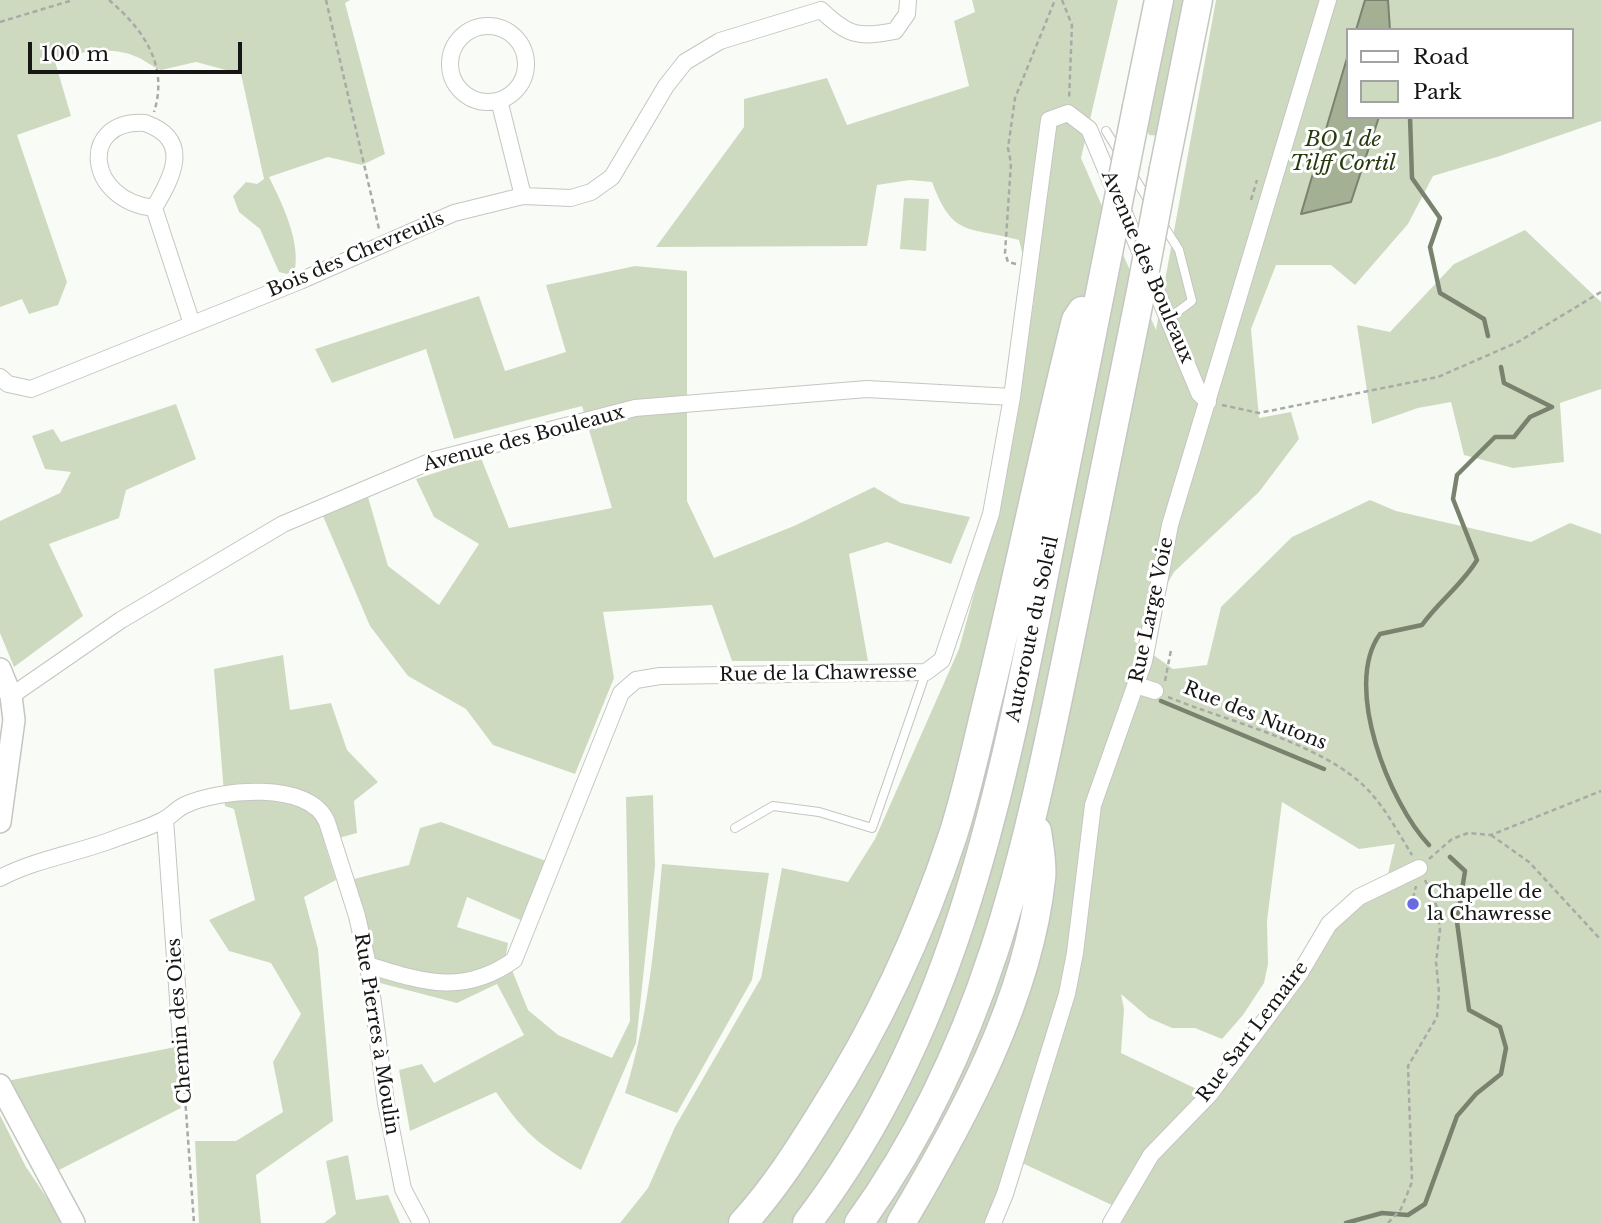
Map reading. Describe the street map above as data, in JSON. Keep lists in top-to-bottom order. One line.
{"streets":{"highway":["Autoroute du Soleil"],"street":["Bois des Chevreuils","Avenue des Bouleaux","Rue Large Voie","Rue de la Chawresse","Chemin des Oies","Rue Sart Lemaire","Rue Pierres à Moulin"],"path":["Rue des Nutons"]},"crossings":[["Avenue des Bouleaux","Rue Large Voie"],["Avenue des Bouleaux","Rue de la Chawresse"],["Rue de la Chawresse","Rue Pierres à Moulin"],["Rue des Nutons","Rue Sart Lemaire"],["Chemin des Oies","Rue Pierres à Moulin"]],"water":["BO 1 de Tilff Cortil"],"places":["Chapelle de la Chawresse"],"legend":["Road","Park"],"scale_bar":"100 m"}
